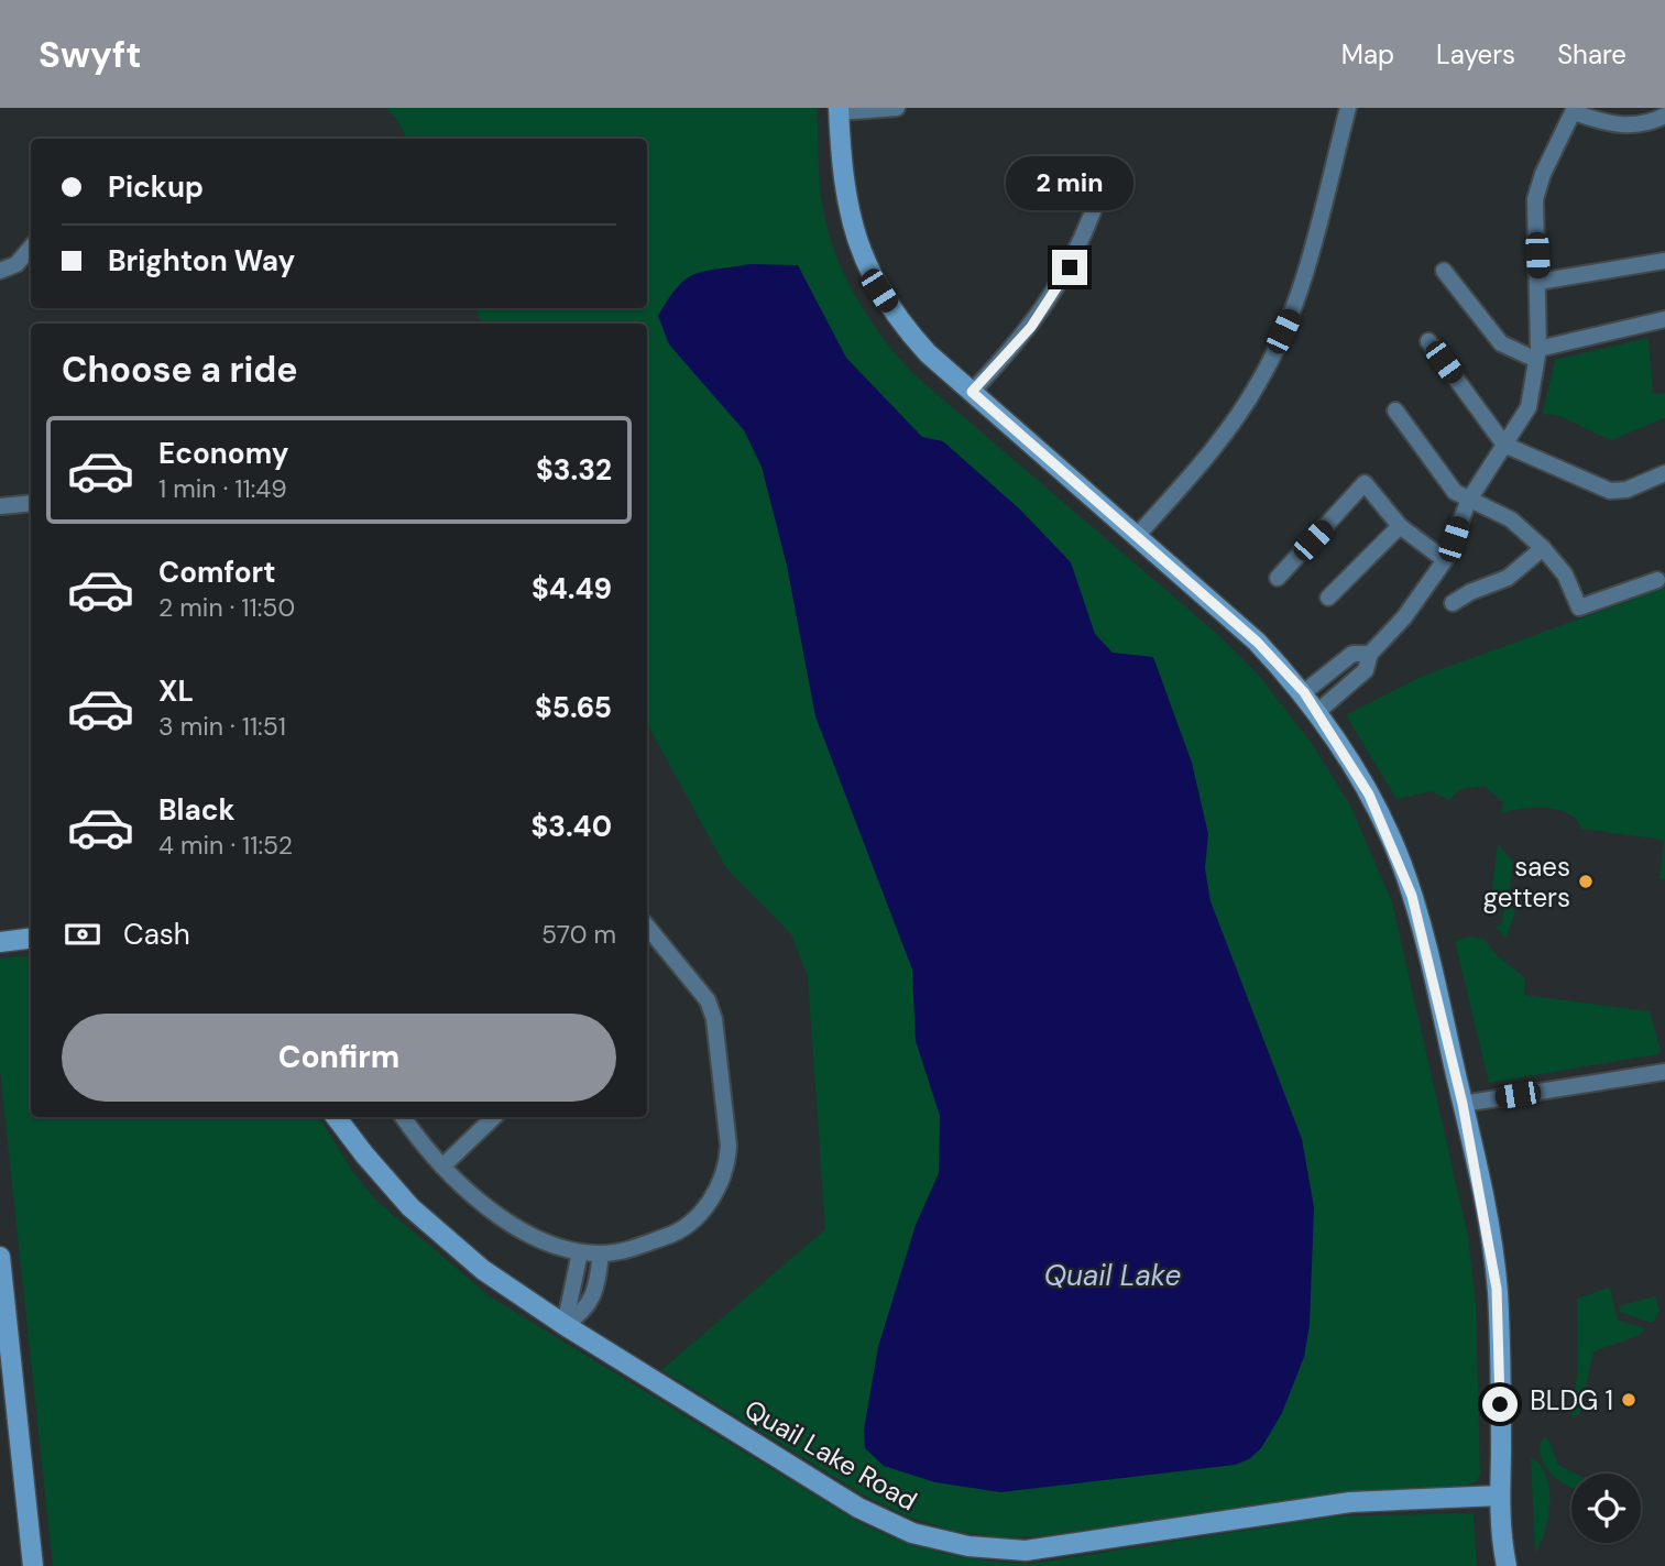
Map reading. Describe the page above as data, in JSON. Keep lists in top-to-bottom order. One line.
{"streets":{"street":["Quail Lake Road"]},"water":["Quail Lake"],"places":["saes getters","BLDG 1"],"page":{"header":"Swyft","nav":["Map","Layers","Share"],"banner":["Pickup","Brighton Way"],"bubble":"2 min","heading":"Choose a ride","list":[{"name":"Economy","note":"1 min · 11:49","value":"$3.32"},{"name":"Comfort","note":"2 min · 11:50","value":"$4.49"},{"name":"XL","note":"3 min · 11:51","value":"$5.65"},{"name":"Black","note":"4 min · 11:52","value":"$3.40"}],"pay":["Cash","570 m"],"buttons":"Confirm"}}
